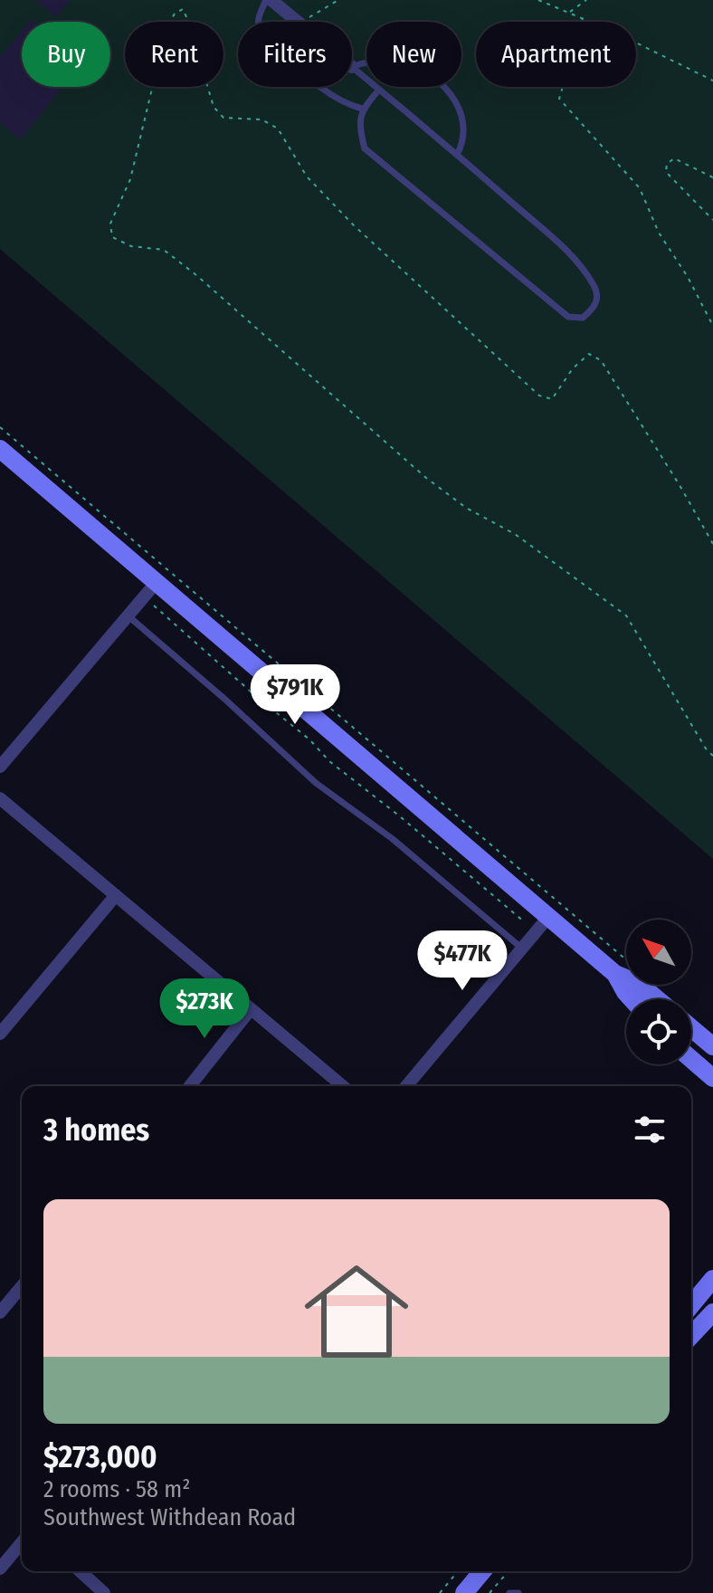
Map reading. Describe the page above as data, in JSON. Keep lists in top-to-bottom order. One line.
{"north":"top left","page":{"chip":["Buy","Rent","Filters","New","Apartment"],"price":["$791K","$477K","$273K"],"heading":"3 homes","list":[{"name":"$273,000","note":"2 rooms · 58 m² · Southwest Withdean Road"}]}}
